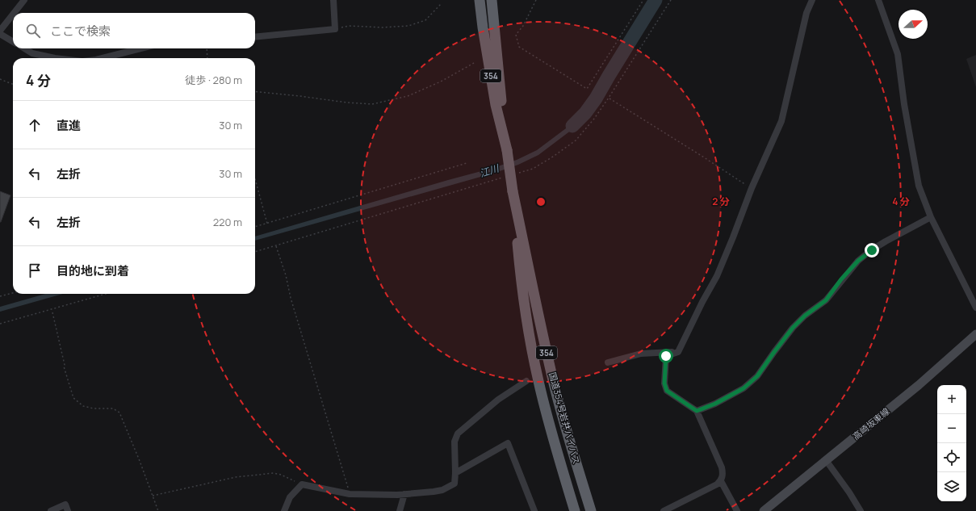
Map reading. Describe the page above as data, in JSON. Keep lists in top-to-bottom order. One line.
{"streets":{"highway":["354","国道354号岩井バイパス"],"main road":["高崎坂東線"]},"water":["江川"],"north":"right","page":{"search":"ここで検索","heading":["4 分","徒歩 · 280 m"],"list":[["直進","30 m"],["左折","30 m"],["左折","220 m"],"目的地に到着"],"map_buttons":["+","−"]},"rings":["2 分","4 分"]}
